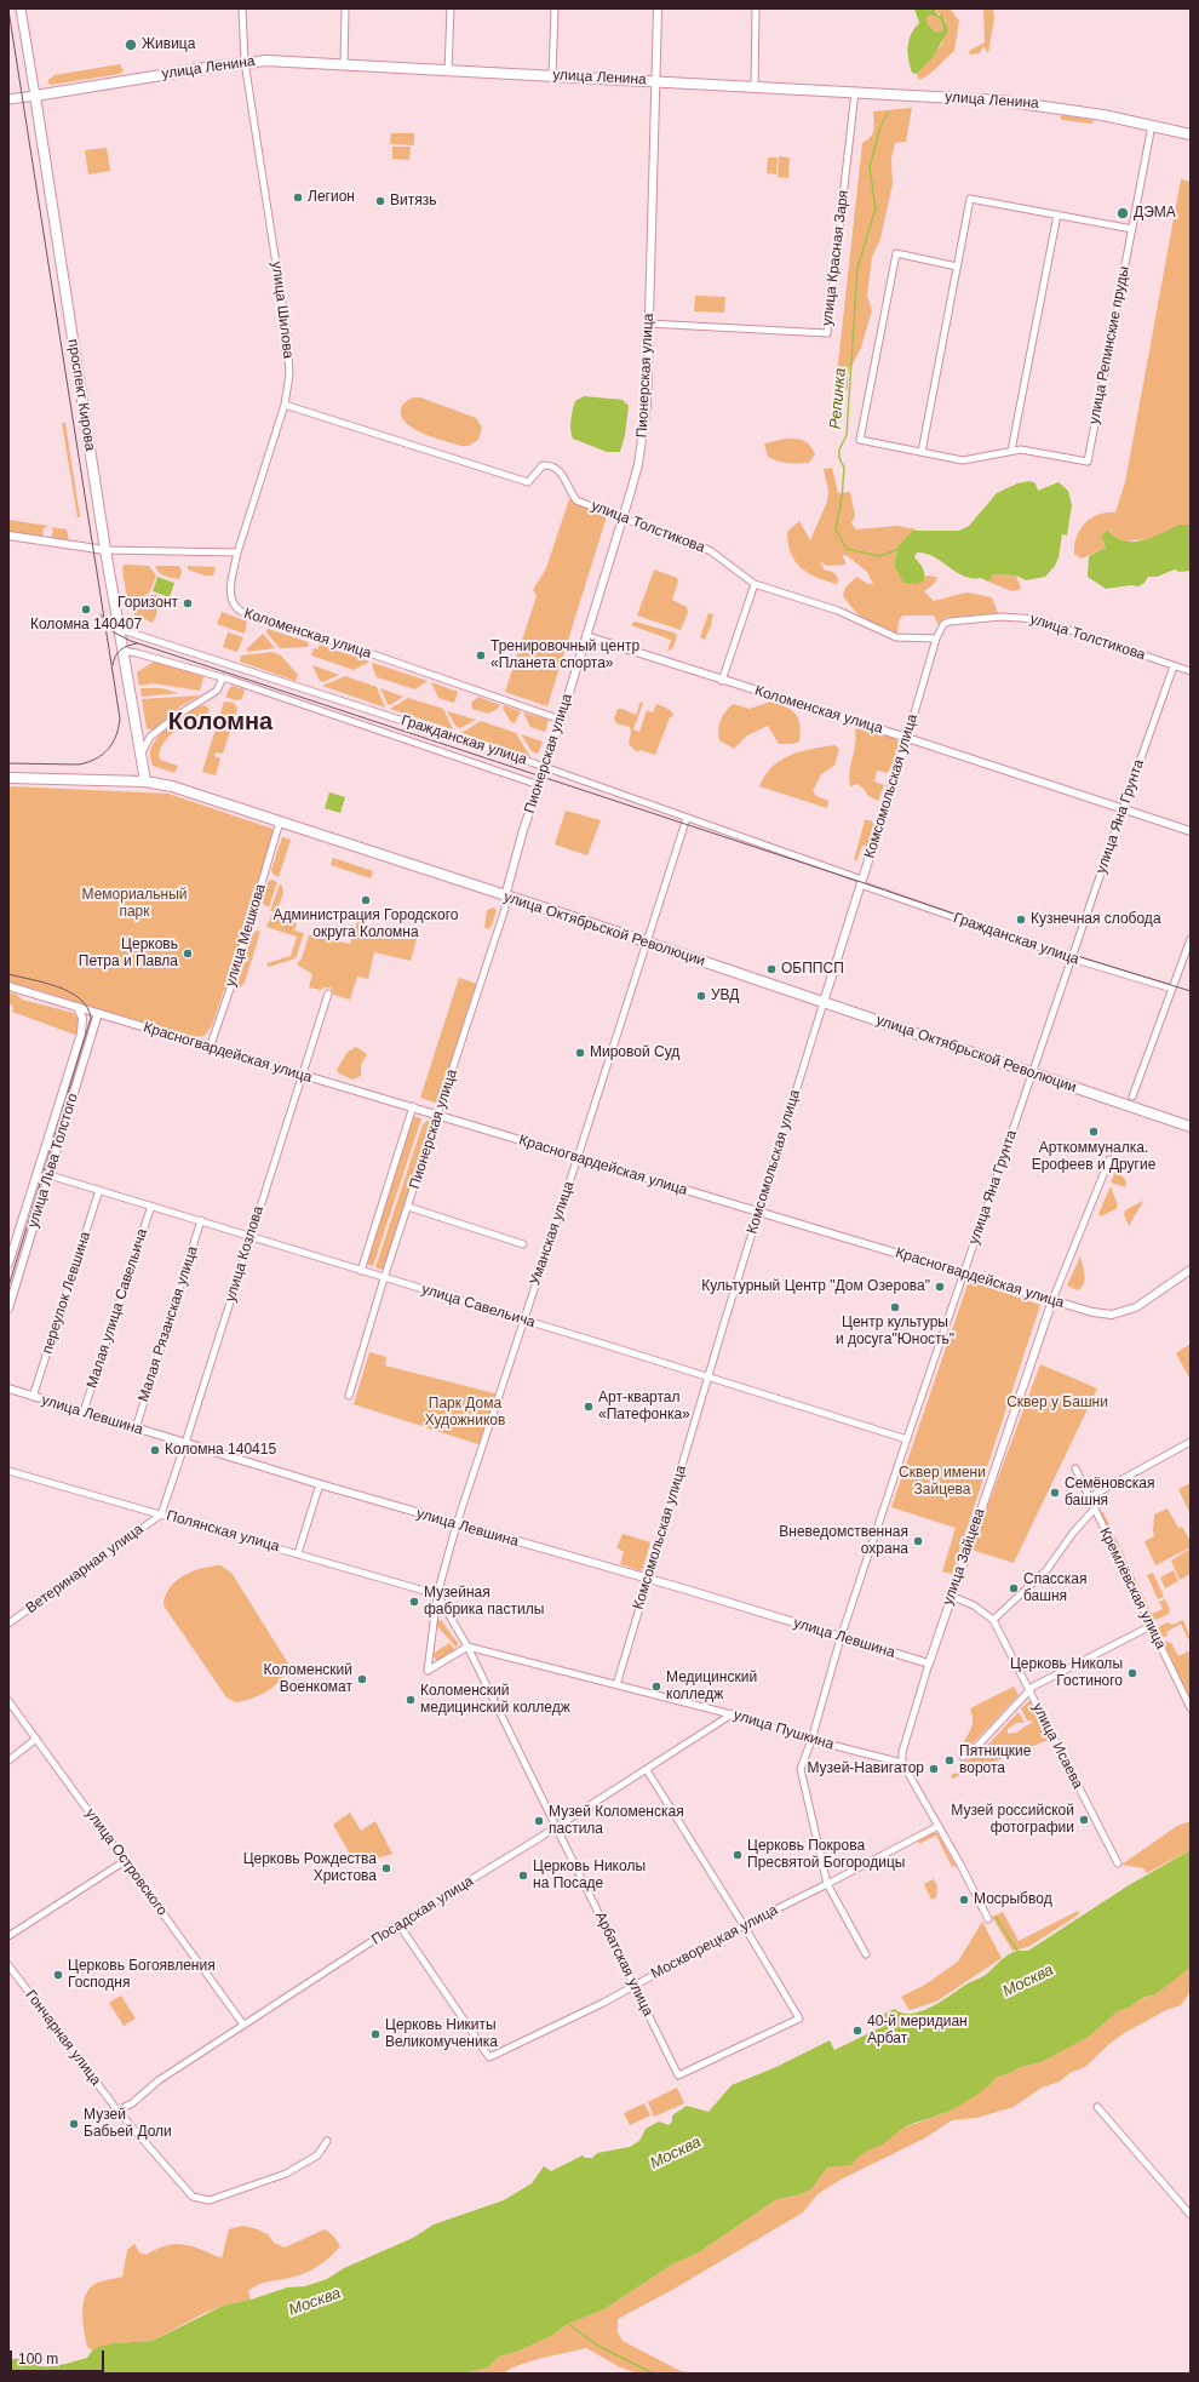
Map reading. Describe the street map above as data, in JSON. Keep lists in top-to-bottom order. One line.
{"streets":{"main road":["улица Ленина","проспект Кирова","улица Октябрьской Революции"],"street":["улица Красная Заря","улица Шилова","улица Репинские пруды","Пионерская улица","улица Толстикова","Коломенская улица","Гражданская улица","Комсомольская улица","улица Яна Грунта","улица Мешкова","Красногвардейская улица","улица Льва Толстого","Уманская улица","улица Козлова","переулок Левшина","улица Савельича","Малая улица Савельича","Малая Рязанская улица","улица Левшина","Полянская улица","улица Зайцева","Ветеринарная улица","Кремлёвская улица","улица Пушкина","улица Исаева","улица Островского","Посадская улица","Москворецкая улица","Арбатская улица","Гончарная улица"]},"crossings":[["улица Ленина","улица Красная Заря"],["улица Ленина","улица Шилова"],["улица Ленина","Пионерская улица"],["улица Ленина","проспект Кирова"],["улица Красная Заря","Пионерская улица"],["улица Шилова","улица Толстикова"],["улица Шилова","Коломенская улица"],["Пионерская улица","улица Толстикова"],["Пионерская улица","Коломенская улица"],["Пионерская улица","Гражданская улица"],["Пионерская улица","улица Октябрьской Революции"],["Пионерская улица","Красногвардейская улица"],["Пионерская улица","улица Савельича"],["проспект Кирова","Гражданская улица"],["проспект Кирова","улица Октябрьской Революции"],["улица Толстикова","Комсомольская улица"],["улица Толстикова","улица Яна Грунта"],["Коломенская улица","Комсомольская улица"],["Коломенская улица","улица Яна Грунта"],["Гражданская улица","Комсомольская улица"],["Гражданская улица","улица Яна Грунта"],["Гражданская улица","Уманская улица"],["Комсомольская улица","улица Октябрьской Революции"],["Комсомольская улица","Красногвардейская улица"],["Комсомольская улица","улица Савельича"],["Комсомольская улица","улица Левшина"],["Комсомольская улица","улица Пушкина"],["улица Яна Грунта","улица Октябрьской Революции"],["улица Яна Грунта","Красногвардейская улица"],["улица Яна Грунта","улица Савельича"],["улица Яна Грунта","улица Левшина"],["улица Яна Грунта","улица Пушкина"],["улица Яна Грунта","Москворецкая улица"],["улица Октябрьской Революции","улица Мешкова"],["улица Октябрьской Революции","Уманская улица"],["улица Мешкова","Красногвардейская улица"],["Красногвардейская улица","улица Льва Толстого"],["Красногвардейская улица","Уманская улица"],["Красногвардейская улица","улица Козлова"],["Красногвардейская улица","улица Зайцева"],["улица Льва Толстого","улица Савельича"],["Уманская улица","улица Савельича"],["Уманская улица","улица Левшина"],["Уманская улица","Полянская улица"],["Уманская улица","улица Пушкина"],["Уманская улица","Арбатская улица"],["улица Козлова","улица Савельича"],["улица Козлова","улица Левшина"],["улица Козлова","Полянская улица"],["улица Козлова","Ветеринарная улица"],["переулок Левшина","улица Савельича"],["переулок Левшина","улица Левшина"],["улица Савельича","Малая улица Савельича"],["улица Савельича","Малая Рязанская улица"],["Малая улица Савельича","улица Левшина"],["Малая Рязанская улица","улица Левшина"],["улица Левшина","улица Зайцева"],["Полянская улица","Ветеринарная улица"],["Полянская улица","Арбатская улица"],["улица Зайцева","улица Пушкина"],["улица Зайцева","улица Исаева"],["улица Пушкина","Посадская улица"],["улица Пушкина","Арбатская улица"],["улица Островского","Посадская улица"],["Посадская улица","Москворецкая улица"],["Посадская улица","Арбатская улица"],["Посадская улица","Гончарная улица"],["Москворецкая улица","Арбатская улица"]],"districts":["Коломна"],"water":["Репинка","Москва"],"parks":["Мемориальный парк","Сквер у Башни","Парк Дома Художников","Сквер имени Зайцева"],"places":["Живица","Легион","Витязь","ДЭМА","Горизонт","Коломна 140407","Тренировочный центр «Планета спорта»","Администрация Городского округа Коломна","Кузнечная слобода","Церковь Петра и Павла","ОБППСП","УВД","Мировой Суд","Арткоммуналка. Ерофеев и Другие","Культурный Центр \"Дом Озерова\"","Центр культуры и досуга\"Юность\"","Арт-квартал «Патефонка»","Коломна 140415","Семёновская башня","Вневедомственная охрана","Спасская башня","Музейная фабрика пастилы","Церковь Николы Гостиного","Коломенский Военкомат","Медицинский колледж","Коломенский медицинский колледж","Пятницкие ворота","Музей-Навигатор","Музей российской фотографии","Музей Коломенская пастила","Церковь Покрова Пресвятой Богородицы","Церковь Рождества Христова","Церковь Николы на Посаде","Мосрыбвод","Церковь Богоявления Господня","40-й меридиан Арбат","Церковь Никиты Великомученика","Музей Бабьей Доли"],"scale_bar":"100 m"}
